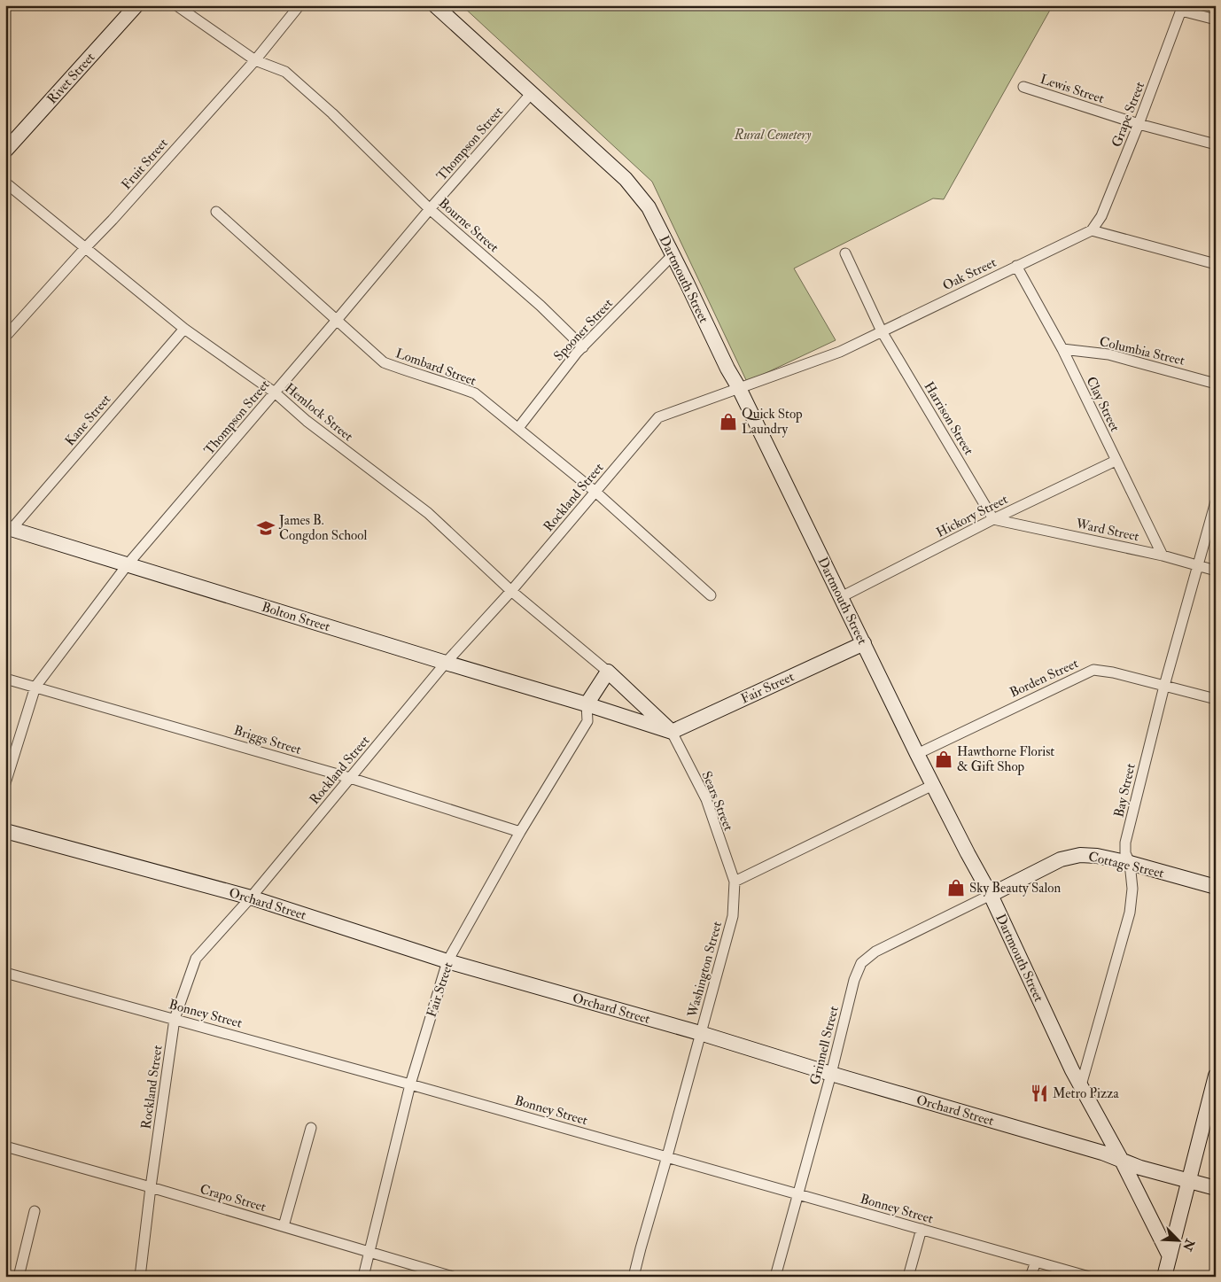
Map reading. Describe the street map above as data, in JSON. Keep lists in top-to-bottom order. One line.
{"streets":{"street":["Rivet Street","Lewis Street","Grape Street","Thompson Street","Fruit Street","Bourne Street","Oak Street","Dartmouth Street","Spooner Street","Columbia Street","Lombard Street","Clay Street","Hemlock Street","Harrison Street","Kane Street","Rockland Street","Hickory Street","Ward Street","Bolton Street","Borden Street","Fair Street","Briggs Street","Bay Street","Sears Street","Cottage Street","Orchard Street","Washington Street","Bonney Street","Grinnell Street","Crapo Street"]},"crossings":[["Lewis Street","Grape Street"],["Grape Street","Oak Street"],["Thompson Street","Bourne Street"],["Thompson Street","Dartmouth Street"],["Thompson Street","Lombard Street"],["Thompson Street","Hemlock Street"],["Thompson Street","Bolton Street"],["Thompson Street","Briggs Street"],["Fruit Street","Bourne Street"],["Fruit Street","Hemlock Street"],["Bourne Street","Spooner Street"],["Oak Street","Dartmouth Street"],["Oak Street","Clay Street"],["Oak Street","Harrison Street"],["Oak Street","Rockland Street"],["Dartmouth Street","Spooner Street"],["Dartmouth Street","Rockland Street"],["Dartmouth Street","Hickory Street"],["Dartmouth Street","Borden Street"],["Dartmouth Street","Fair Street"],["Dartmouth Street","Bay Street"],["Dartmouth Street","Cottage Street"],["Dartmouth Street","Orchard Street"],["Dartmouth Street","Grinnell Street"],["Spooner Street","Lombard Street"],["Columbia Street","Clay Street"],["Lombard Street","Rockland Street"],["Clay Street","Hickory Street"],["Clay Street","Ward Street"],["Hemlock Street","Kane Street"],["Hemlock Street","Rockland Street"],["Hemlock Street","Fair Street"],["Harrison Street","Hickory Street"],["Harrison Street","Ward Street"],["Kane Street","Bolton Street"],["Rockland Street","Bolton Street"],["Rockland Street","Briggs Street"],["Rockland Street","Orchard Street"],["Rockland Street","Bonney Street"],["Rockland Street","Crapo Street"],["Hickory Street","Ward Street"],["Ward Street","Bay Street"],["Bolton Street","Fair Street"],["Borden Street","Bay Street"],["Fair Street","Briggs Street"],["Fair Street","Sears Street"],["Fair Street","Orchard Street"],["Fair Street","Bonney Street"],["Fair Street","Crapo Street"],["Bay Street","Cottage Street"],["Sears Street","Washington Street"],["Cottage Street","Grinnell Street"],["Orchard Street","Washington Street"],["Orchard Street","Grinnell Street"],["Washington Street","Bonney Street"],["Bonney Street","Grinnell Street"]],"parks":["Rural Cemetery"],"places":{"shop":["Quick Stop Laundry","Hawthorne Florist & Gift Shop","Sky Beauty Salon"],"school or university":["James B. Congdon School"],"restaurant":["Metro Pizza"]},"north":"bottom right"}
